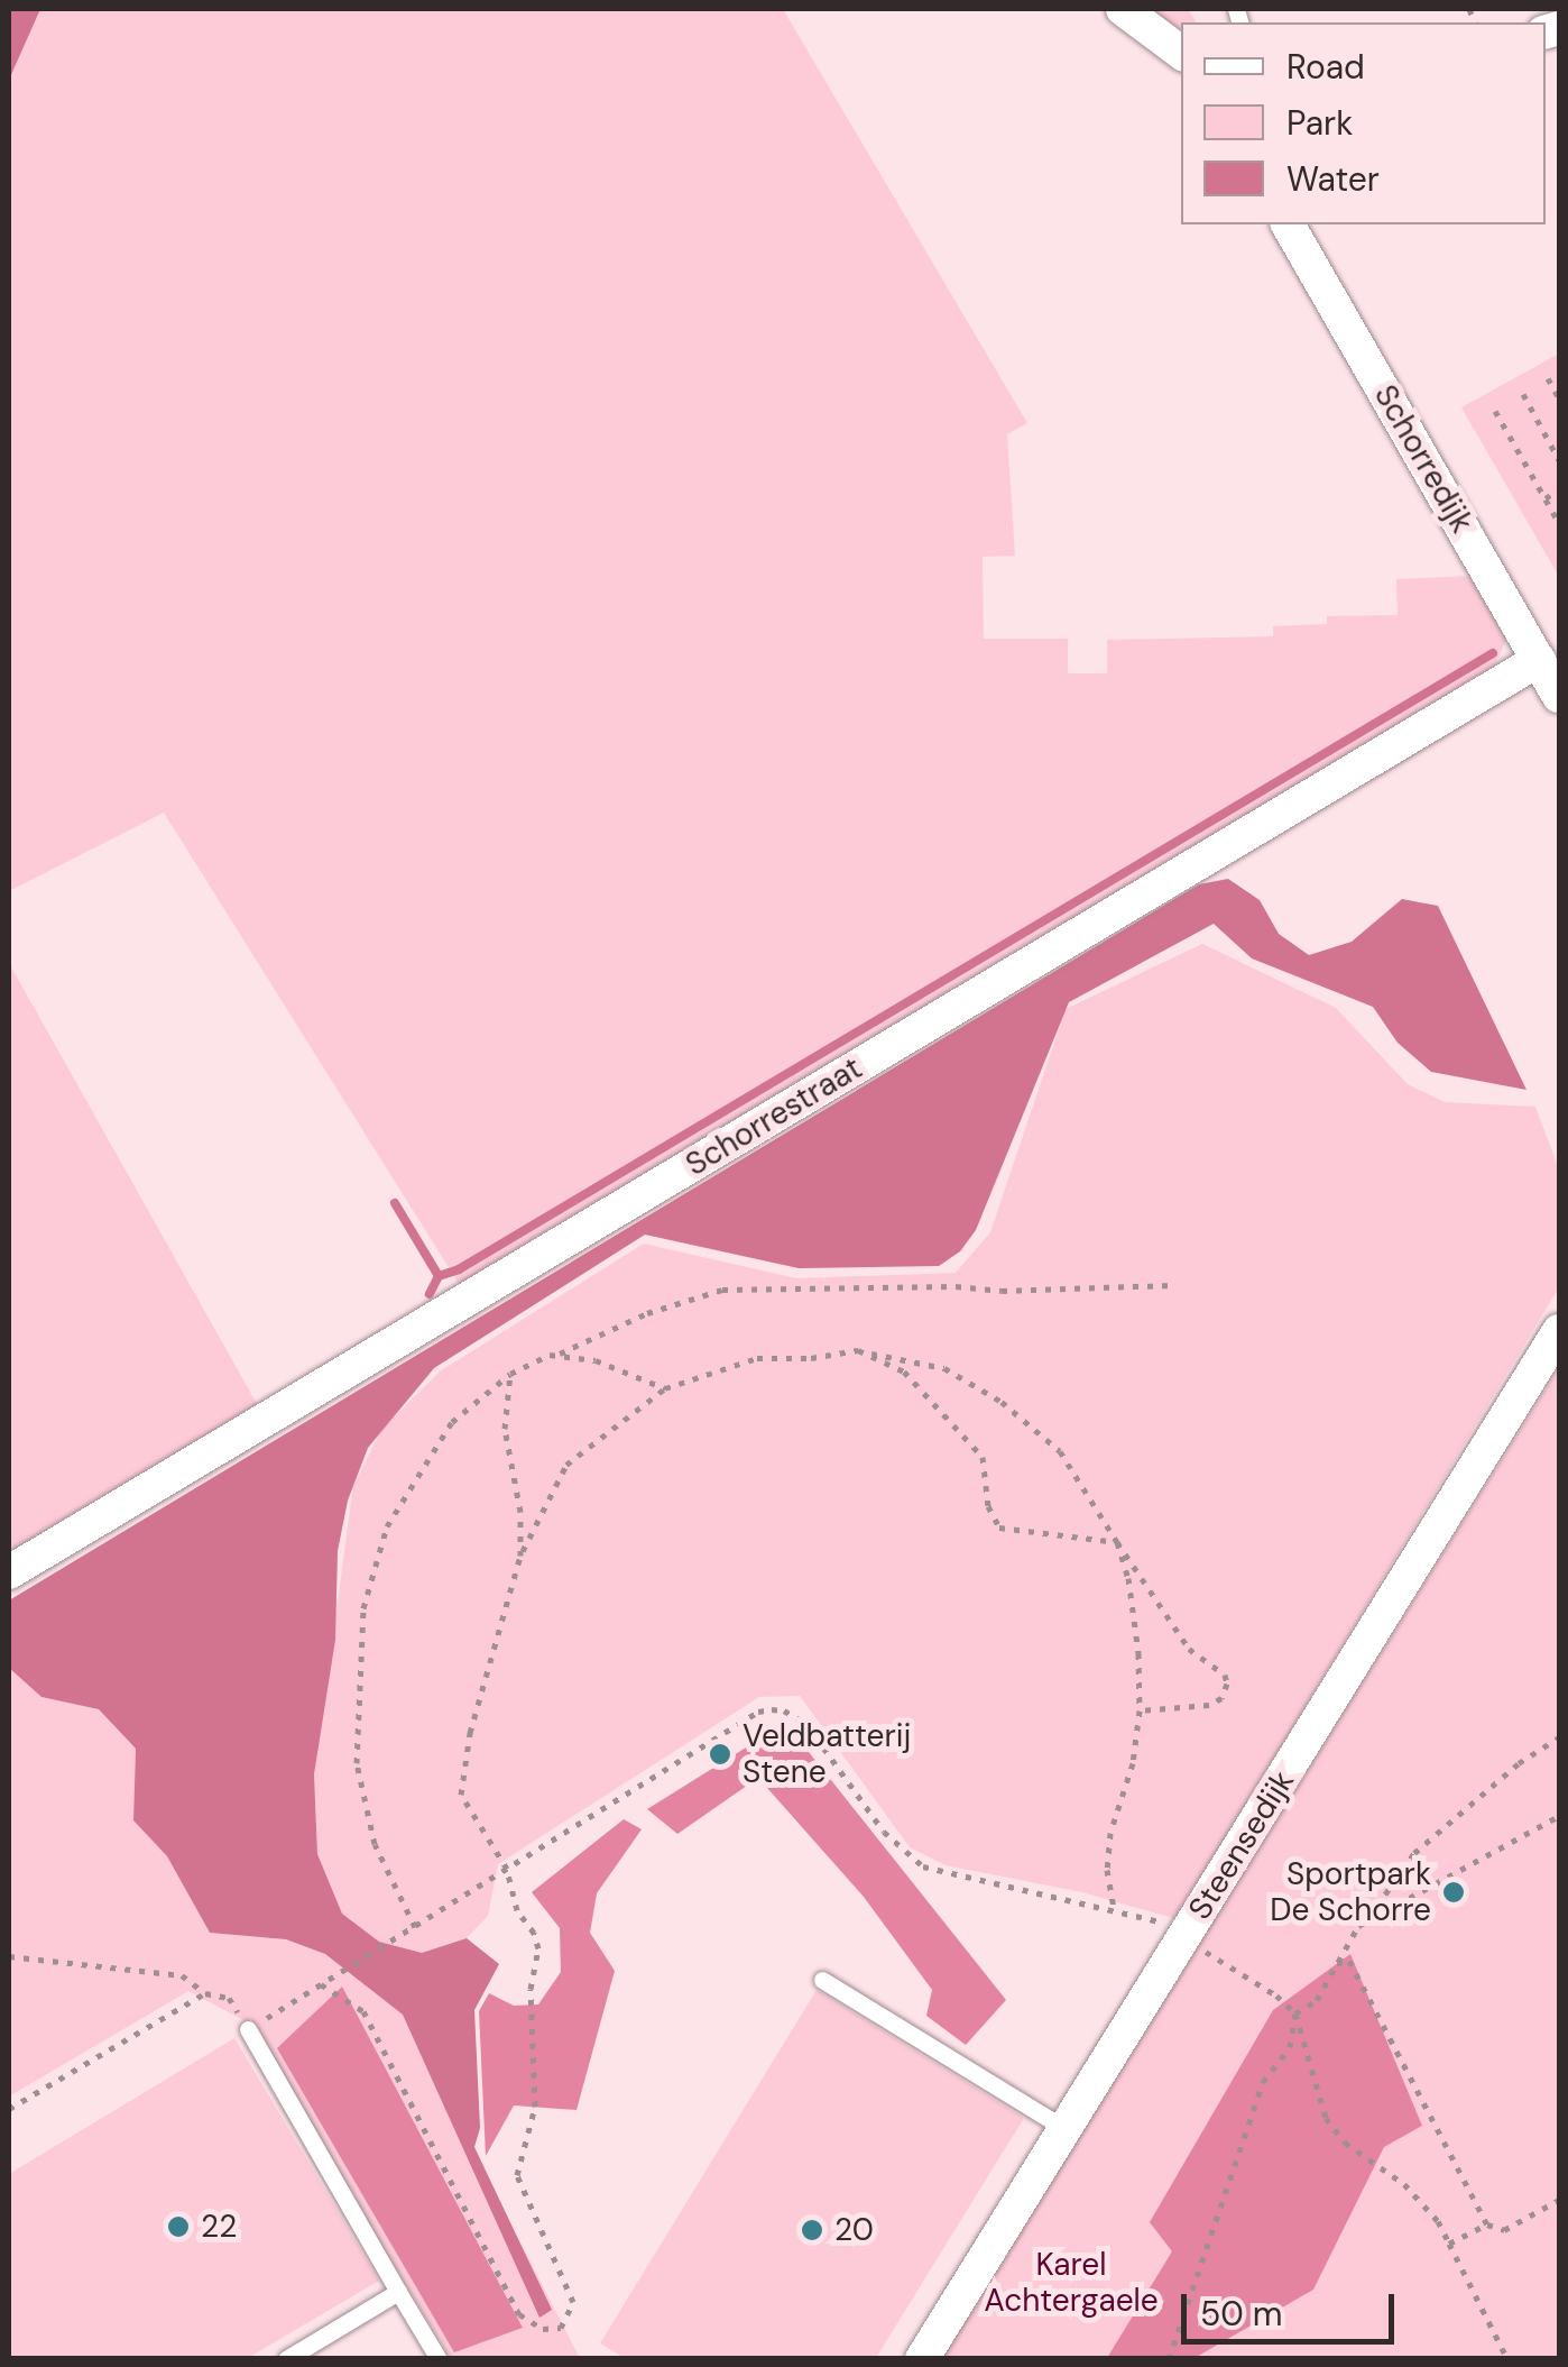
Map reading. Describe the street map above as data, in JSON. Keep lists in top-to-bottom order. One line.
{"streets":{"street":["Schorredijk","Schorrestraat","Steensedijk"]},"crossings":[["Schorredijk","Schorrestraat"]],"parks":["Karel Achtergaele"],"places":["Veldbatterij Stene","Sportpark De Schorre","22","20"],"legend":["Road","Park","Water"],"scale_bar":"50 m"}
